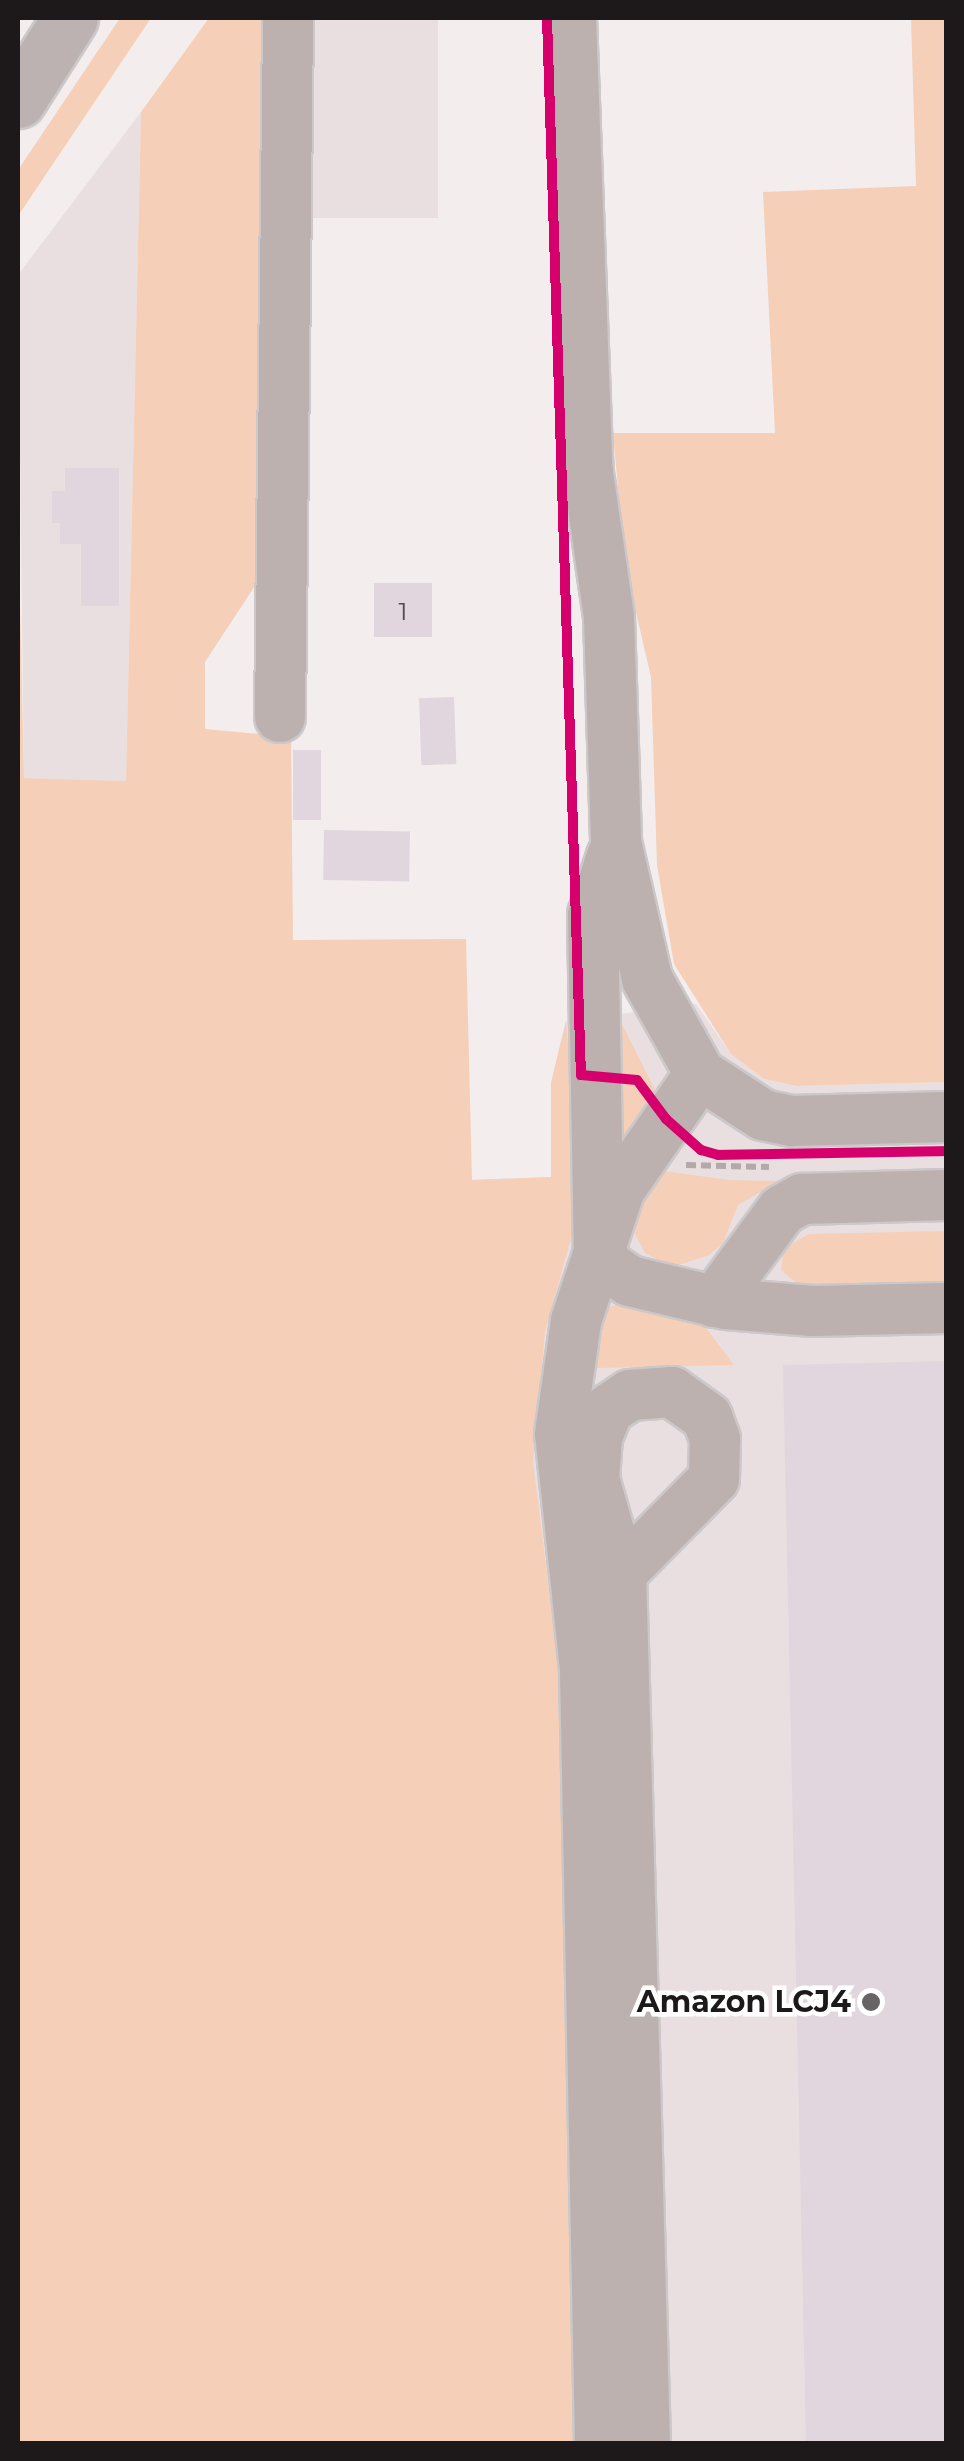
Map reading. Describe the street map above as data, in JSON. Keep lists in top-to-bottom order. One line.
{"places":["Amazon LCJ4"],"house_numbers":["1"]}
